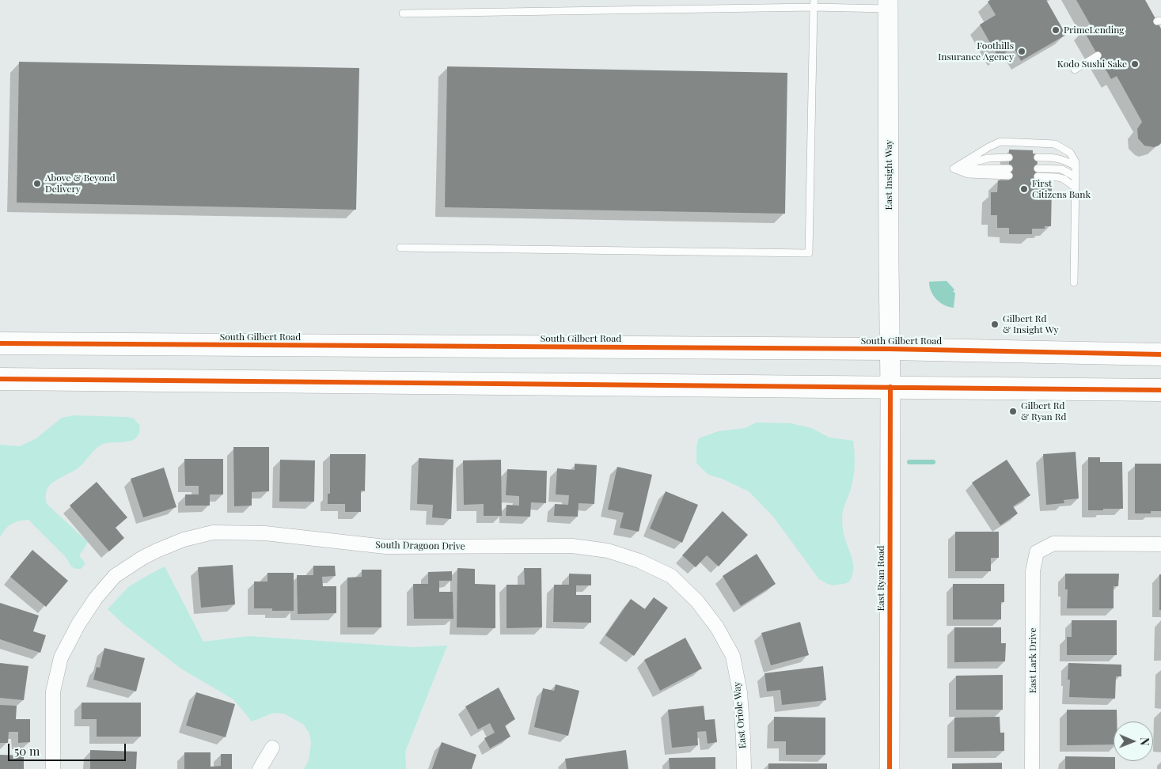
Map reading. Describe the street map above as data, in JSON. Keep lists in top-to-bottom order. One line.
{"streets":{"main road":["South Gilbert Road"],"street":["East Insight Way","South Dragoon Drive","East Ryan Road","East Lark Drive","East Oriole Way"]},"crossings":[["East Insight Way","South Gilbert Road"],["East Insight Way","East Ryan Road"],["South Gilbert Road","East Ryan Road"],["South Dragoon Drive","East Oriole Way"]],"places":["PrimeLending","Foothills Insurance Agency","Kodo Sushi Sake","Above & Beyond Delivery","First Citizens Bank","Gilbert Rd & Insight Wy","Gilbert Rd & Ryan Rd"],"scale_bar":"50 m","north":"right"}
